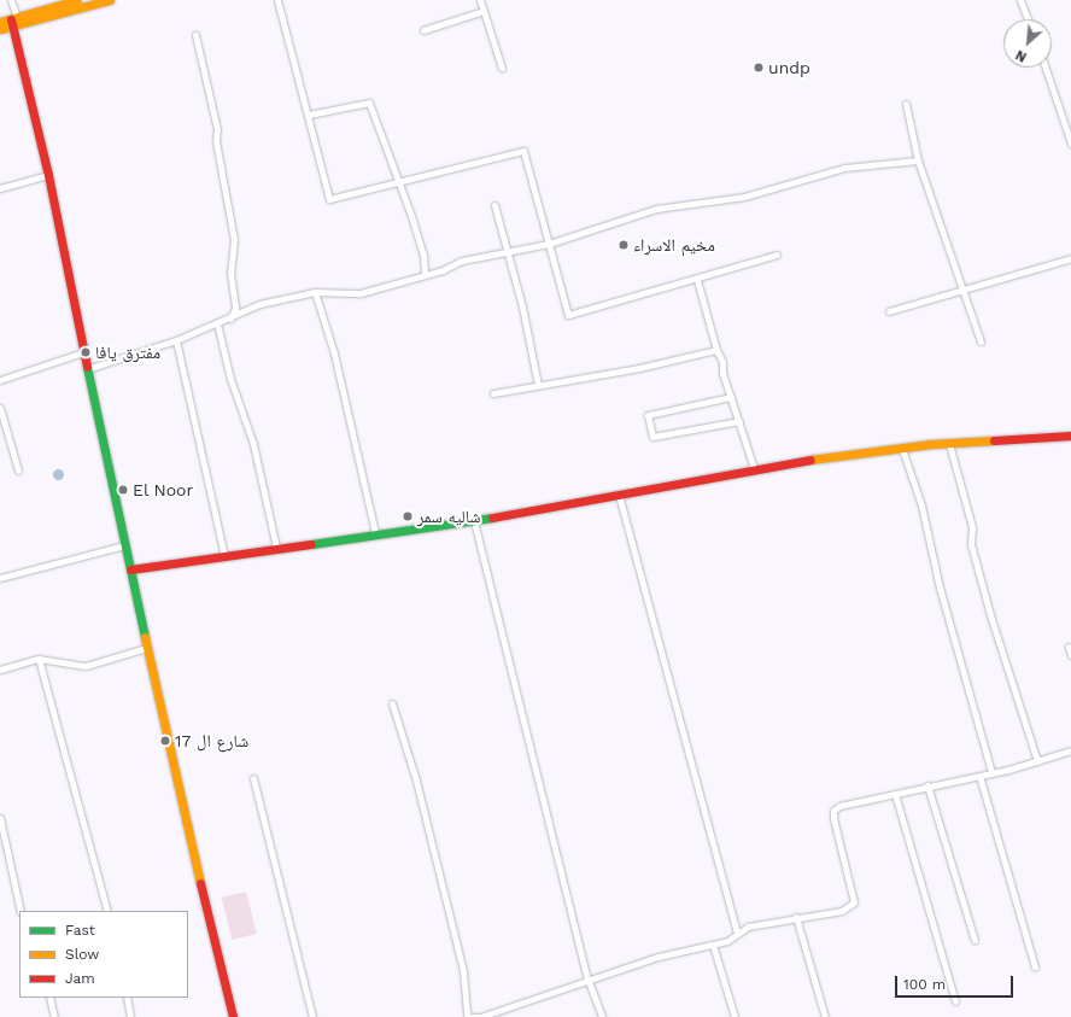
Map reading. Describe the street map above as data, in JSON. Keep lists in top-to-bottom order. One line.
{"places":["undp","مخيم الاسراء","مفترق يافا","El Noor","شاليه سمر","شارع ال 17"],"legend":["Fast","Slow","Jam"],"scale_bar":"100 m","north":"bottom left"}
